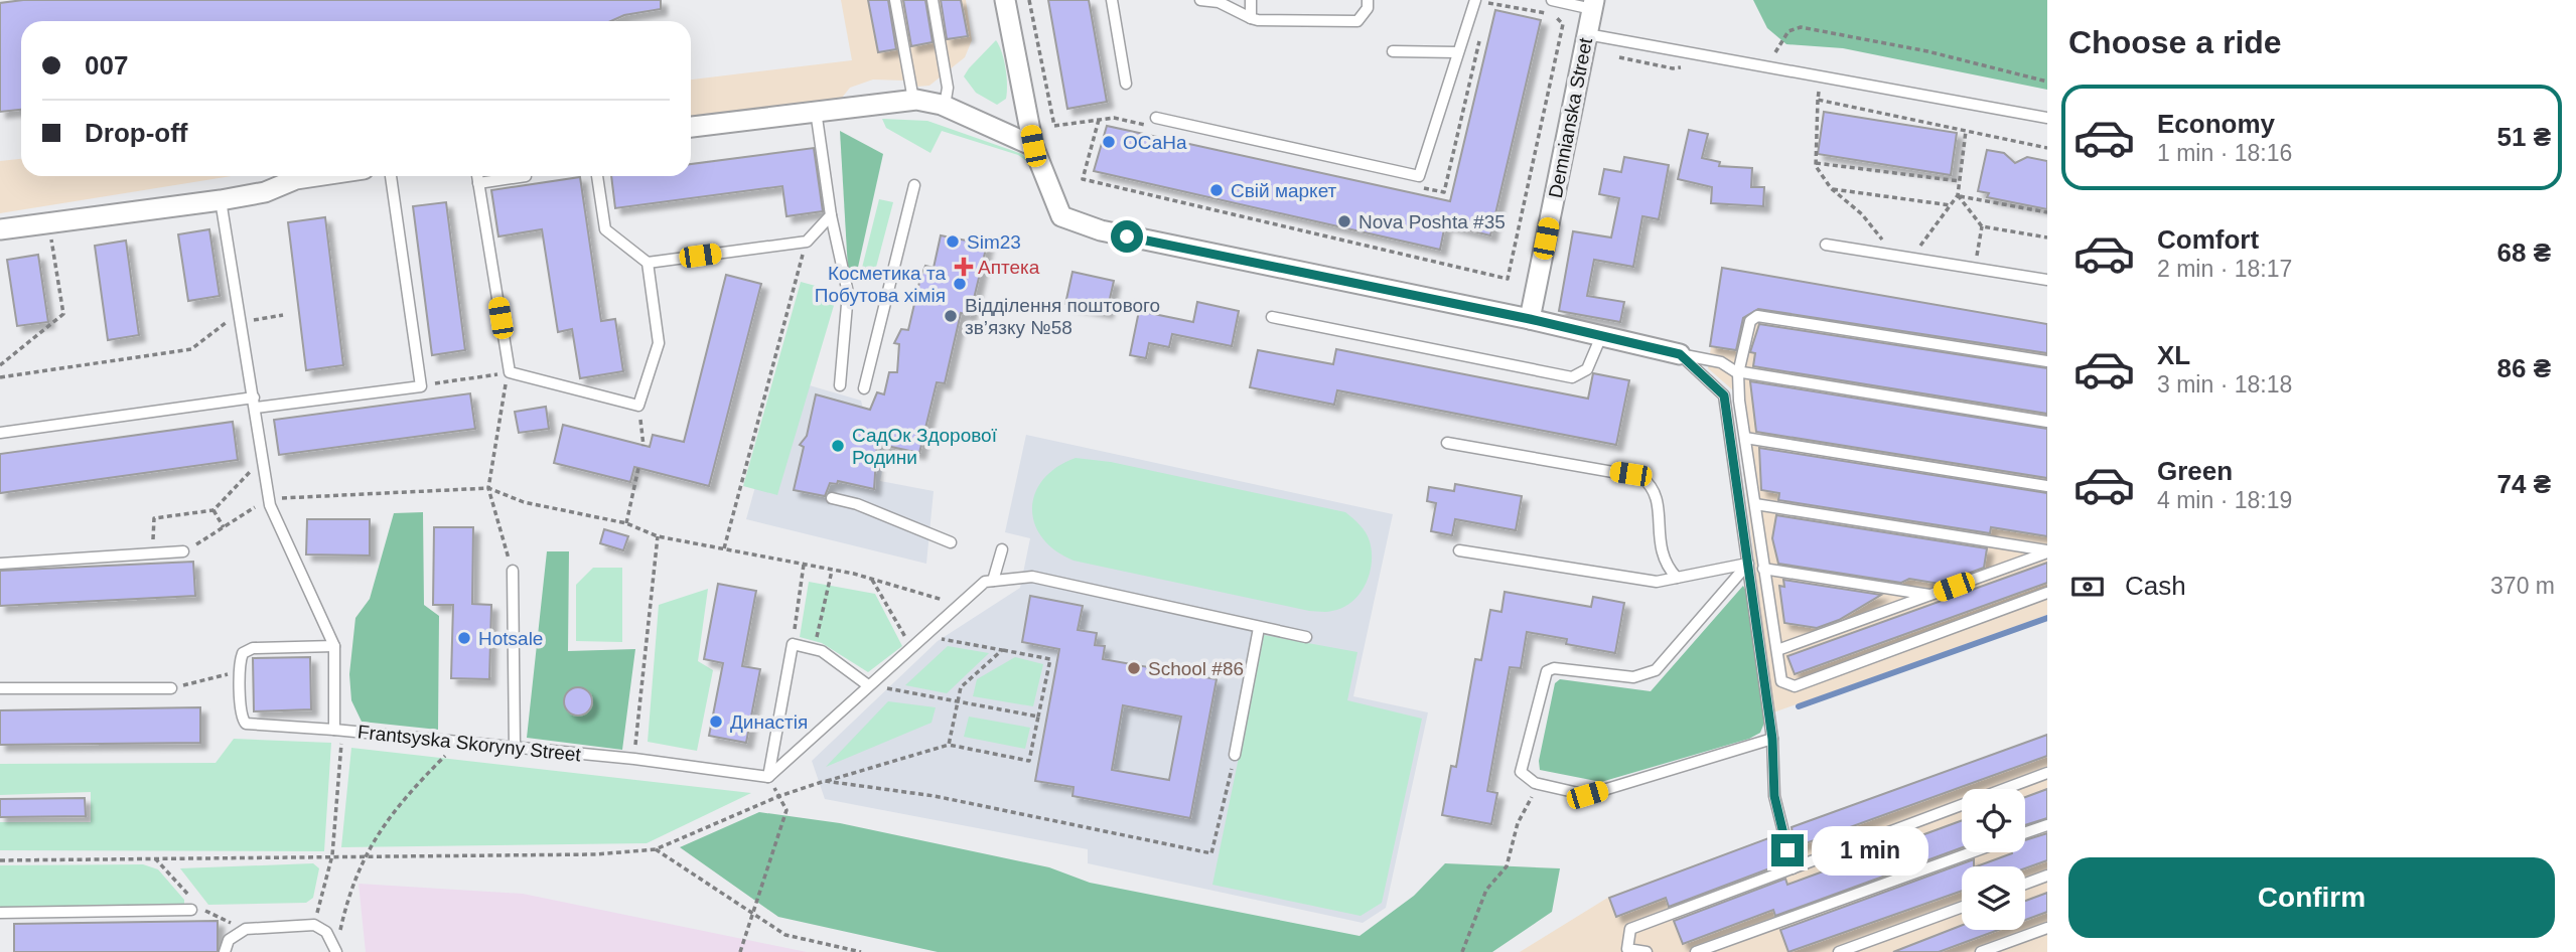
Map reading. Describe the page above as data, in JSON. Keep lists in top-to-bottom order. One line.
{"streets":{"street":["Demnianska Street"],"lane":["Frantsyska Skoryny Street"]},"places":{"other":["ОСаНа","Свій маркет","Nova Poshta #35","Sim23","Косметика та Побутова хімія","Відділення поштового зв’язку №58","СадОк Здорової Родини","Hotsale","School #86","Династія"],"health":["Аптека"]},"page":{"heading":"Choose a ride","banner":["007","Drop-off"],"list":[{"name":"Economy","note":"1 min · 18:16","value":"51 ₴"},{"name":"Comfort","note":"2 min · 18:17","value":"68 ₴"},{"name":"XL","note":"3 min · 18:18","value":"86 ₴"},{"name":"Green","note":"4 min · 18:19","value":"74 ₴"}],"pay":["Cash","370 m"],"bubble":"1 min","buttons":"Confirm"}}
